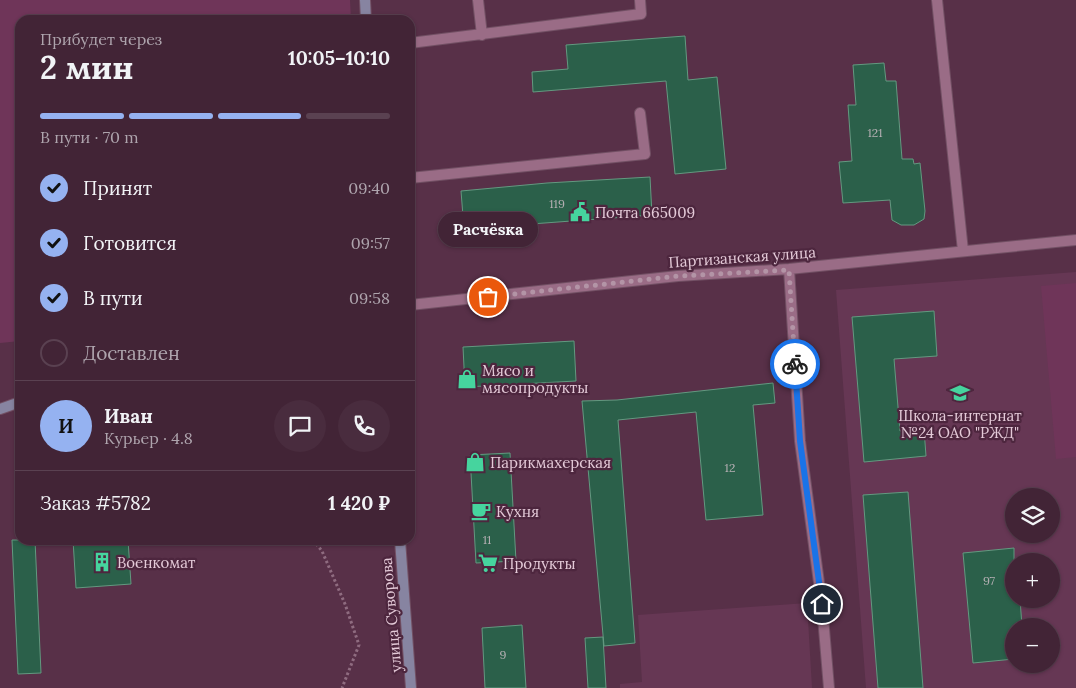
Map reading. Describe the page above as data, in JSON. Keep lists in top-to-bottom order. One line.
{"streets":{"main road":["улица Суворова"],"street":["Партизанская улица"]},"places":{"public building":["Почта 665009"],"other":["Расчёsка"],"shop":["Мясо и мясопродукты","Парикмахерская"],"school or university":["Школа-интернат №24 ОАО \"РЖД\""],"cafe":["Кухня"],"building":["Военкомат"],"supermarket":["Продукты"]},"house_numbers":["121","119","12","11","97","9"],"page":{"heading":["2 мин","Прибудет через","10:05–10:10"],"panel":["Иван","Курьер · 4.8","Заказ #5782","1 420 ₽"],"bar":"В пути · 70 m","list":[["Принят","09:40"],["Готовится","09:57"],["В пути","09:58"],"Доставлен"],"bubble":"Расчёsка","round":"И","map_buttons":["+","−"]}}
